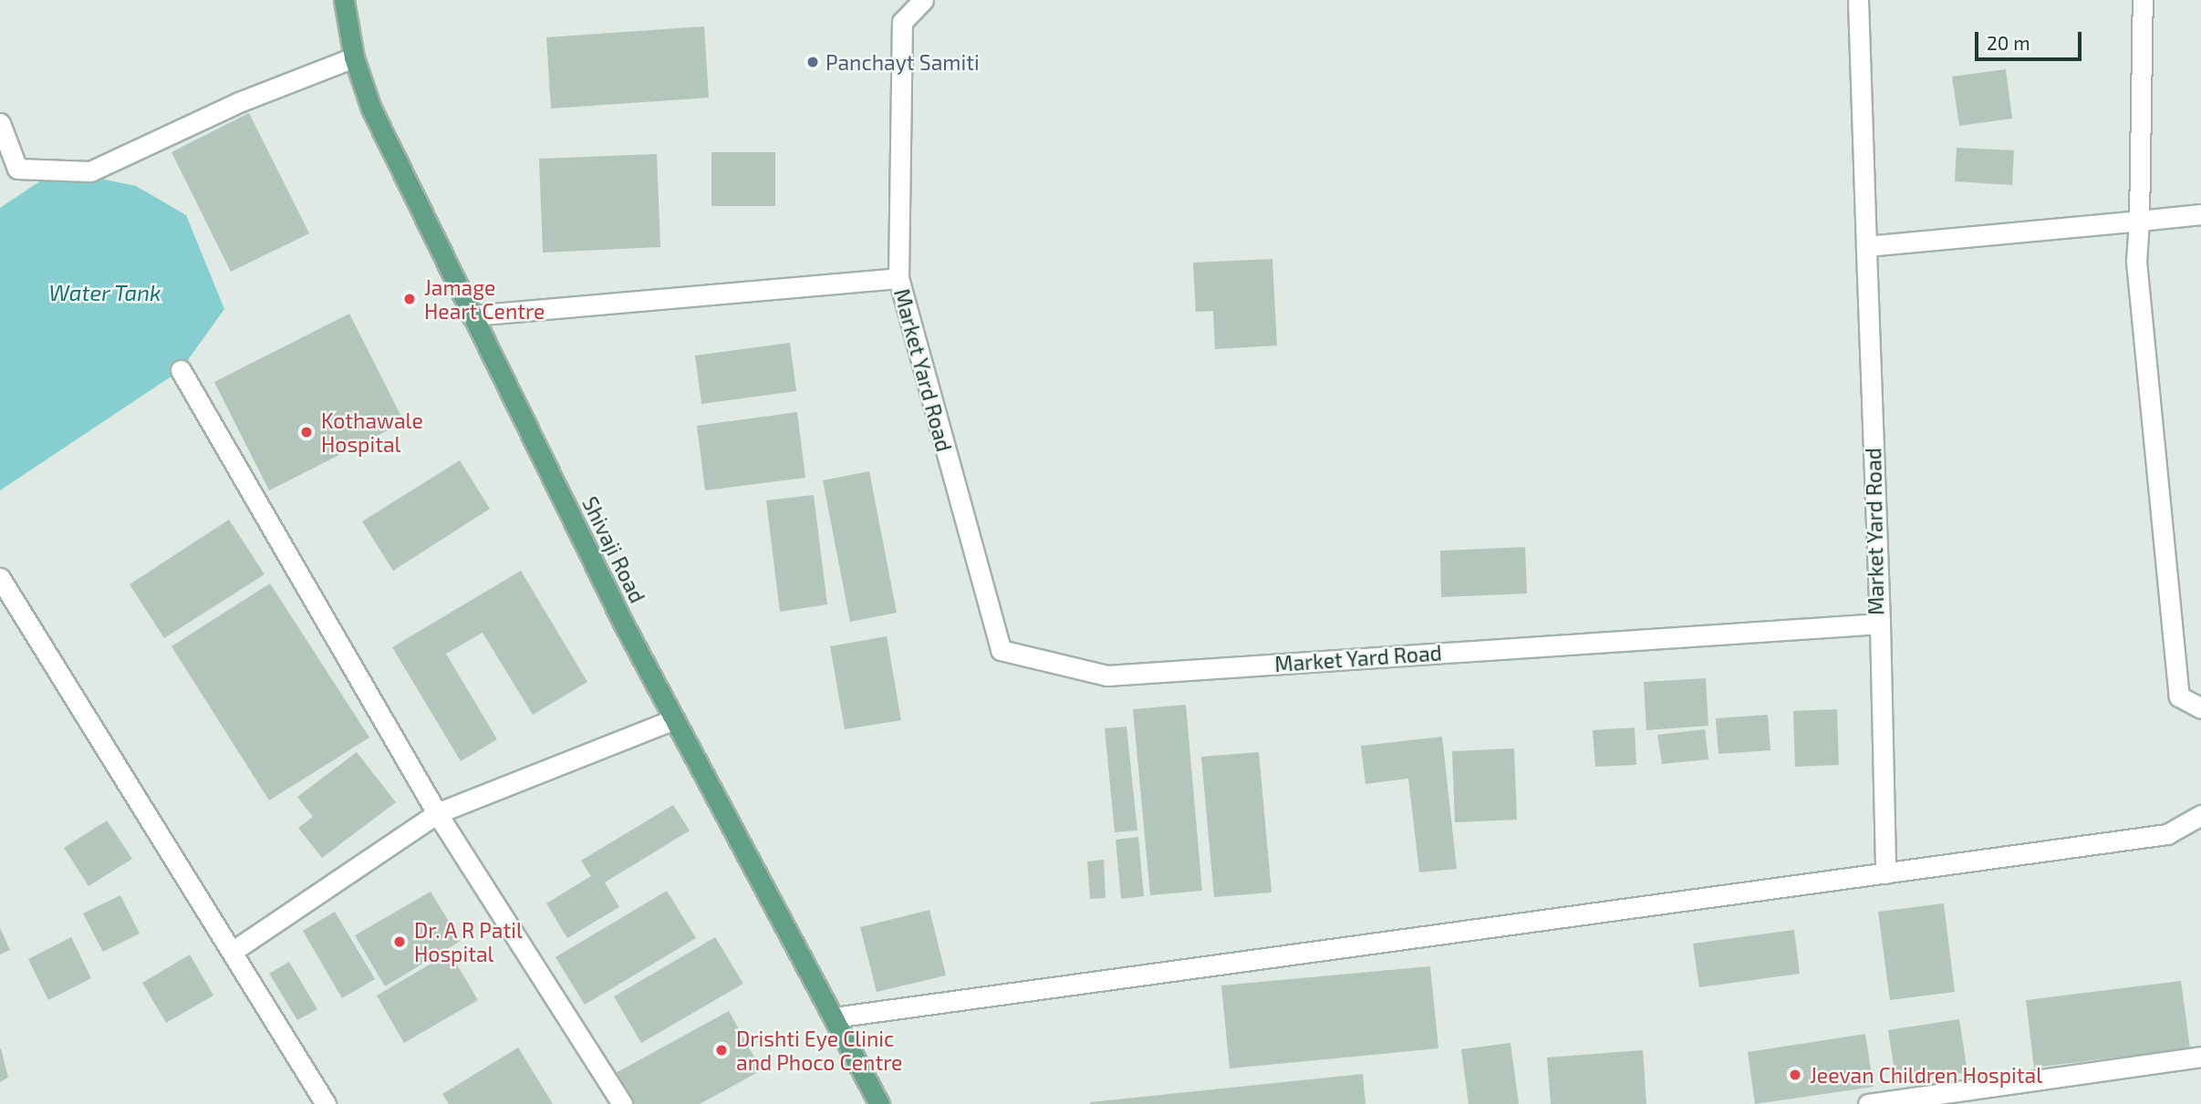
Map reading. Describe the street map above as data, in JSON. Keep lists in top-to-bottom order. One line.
{"streets":{"main road":["Shivaji Road"],"street":["Market Yard Road"]},"crossings":[["Market Yard Road","Shivaji Road"]],"water":["Water Tank"],"places":["Panchayt Samiti","Jamage Heart Centre","Kothawale Hospital","Dr. A R Patil Hospital","Drishti Eye Clinic and Phoco Centre","Jeevan Children Hospital"],"scale_bar":"20 m"}
